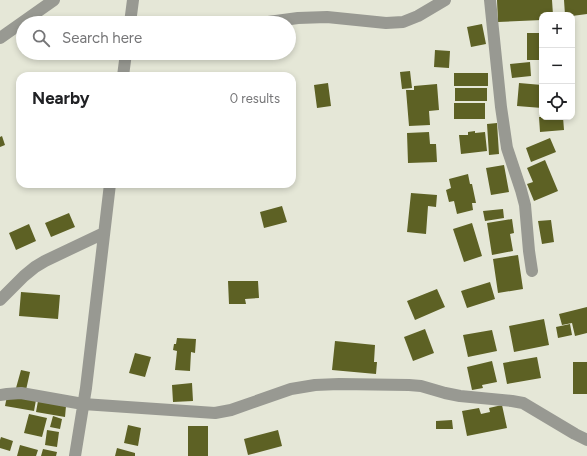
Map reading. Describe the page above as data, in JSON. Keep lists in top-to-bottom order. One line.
{"page":{"map_buttons":["+","−"],"search":"Search here","heading":["Nearby","0 results"]}}
